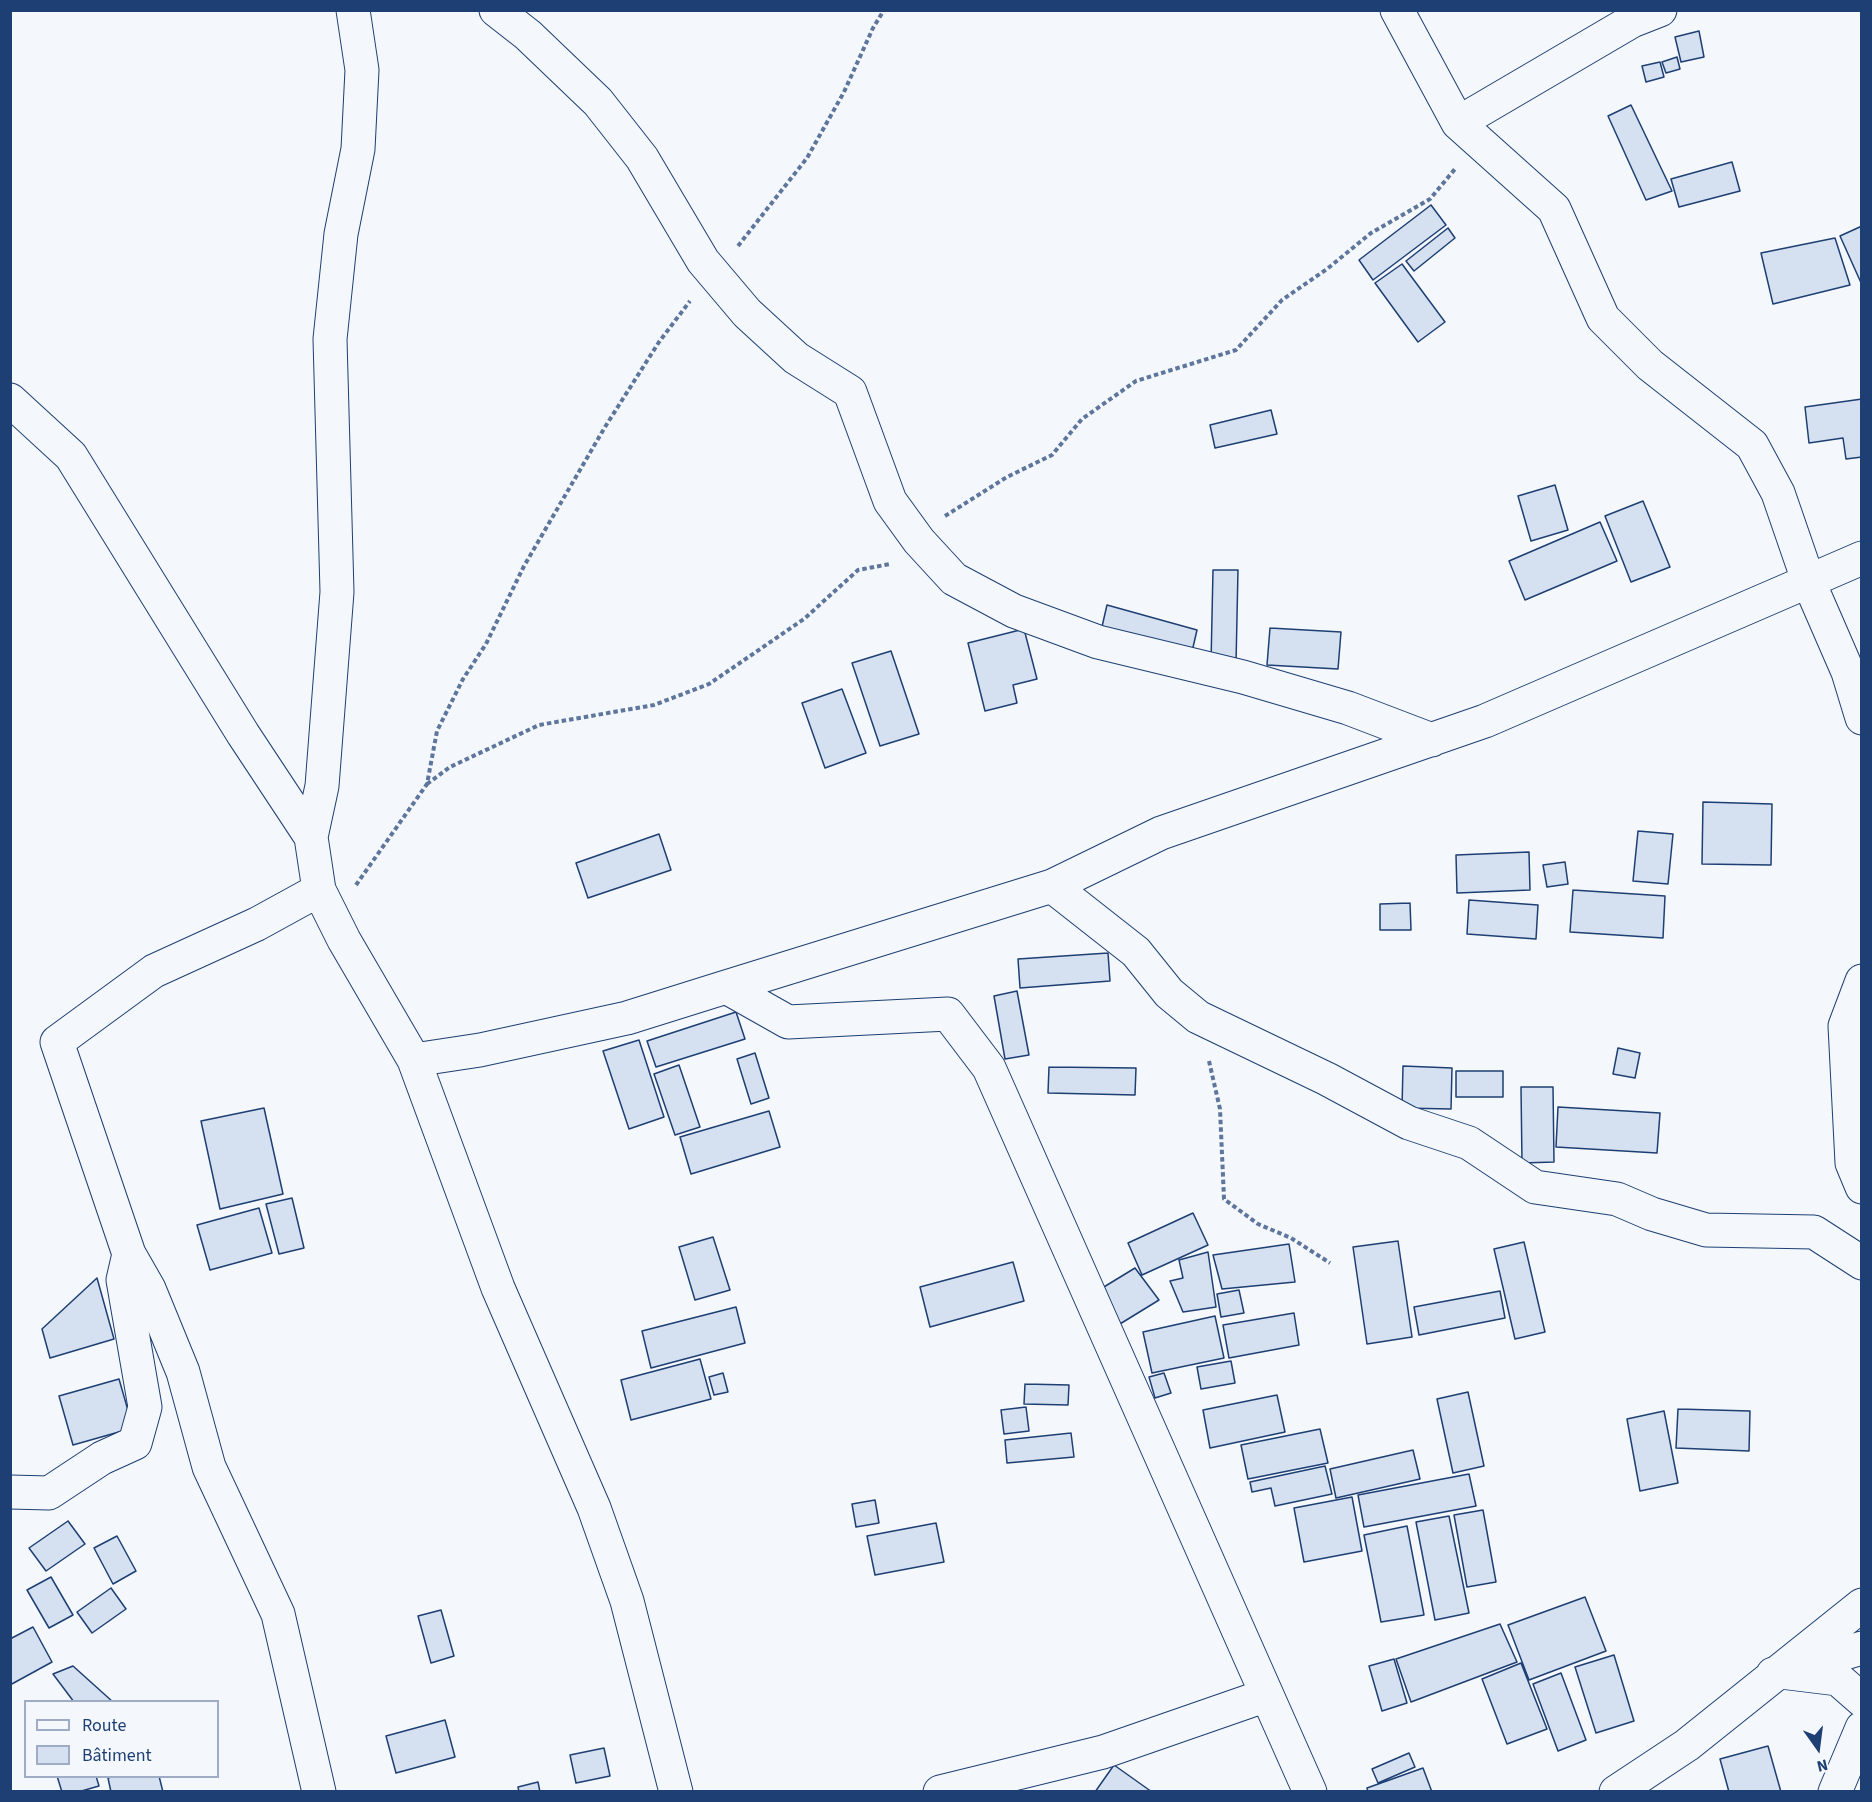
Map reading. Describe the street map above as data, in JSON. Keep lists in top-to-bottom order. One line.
{"legend":["Route","Bâtiment"],"north":"bottom"}
